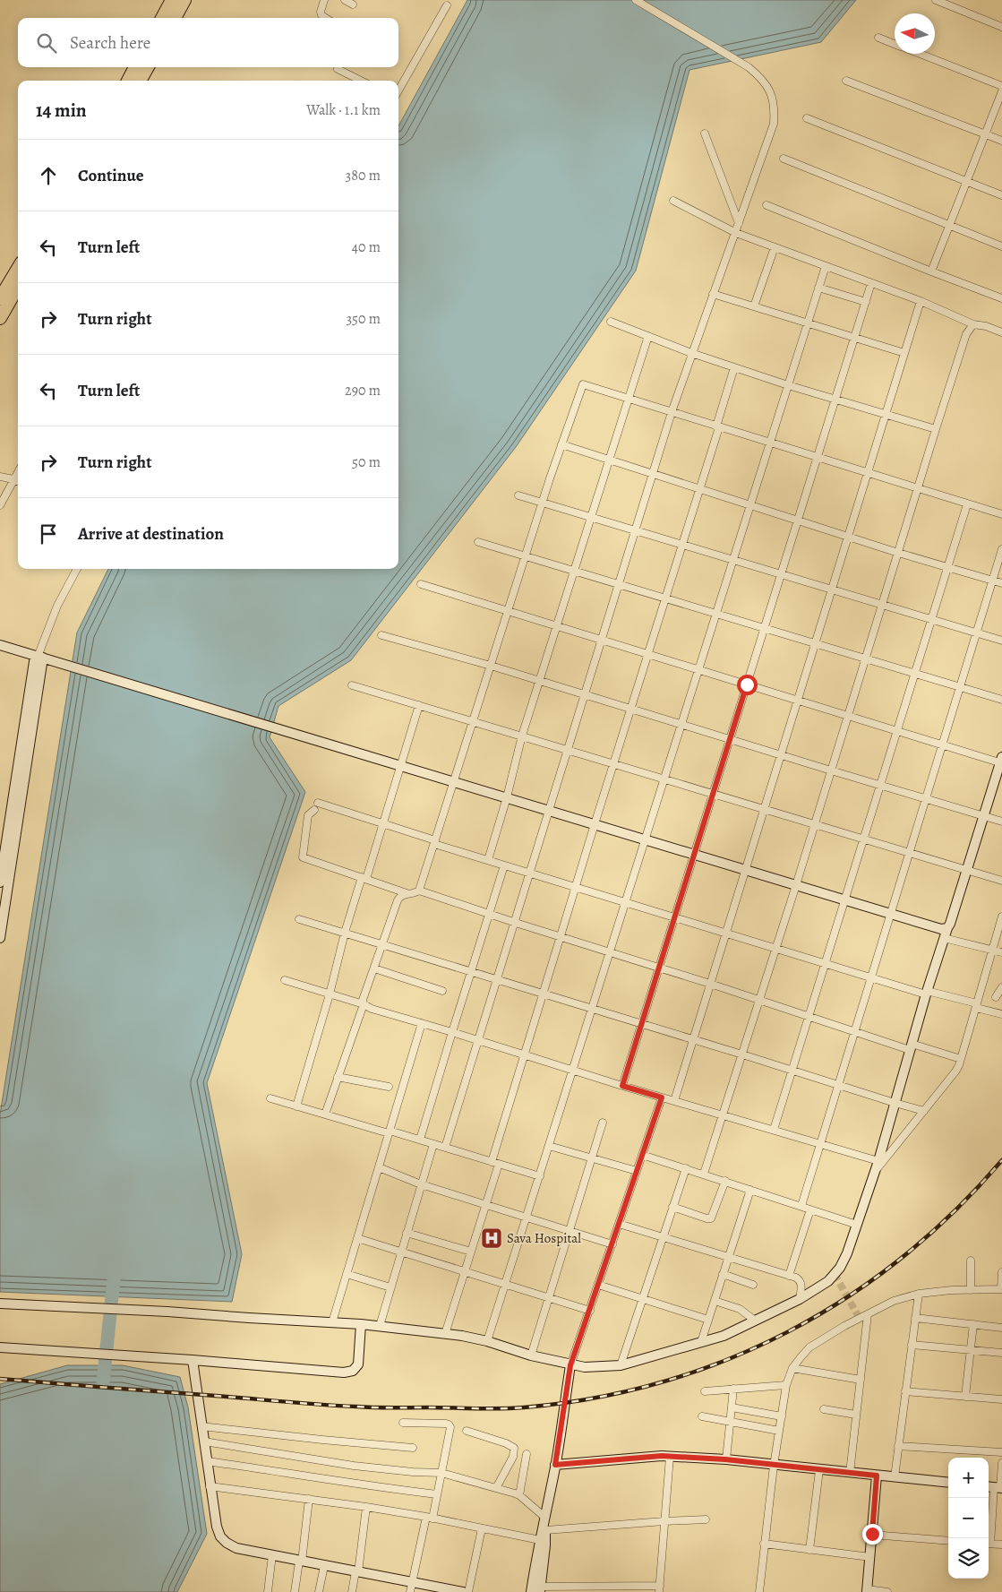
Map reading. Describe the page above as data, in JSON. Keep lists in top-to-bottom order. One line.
{"places":{"hospital":["Sava Hospital"]},"north":"left","page":{"search":"Search here","heading":["14 min","Walk · 1.1 km"],"list":[["Continue","380 m"],["Turn left","40 m"],["Turn right","350 m"],["Turn left","290 m"],["Turn right","50 m"],"Arrive at destination"],"map_buttons":["+","−"]}}
